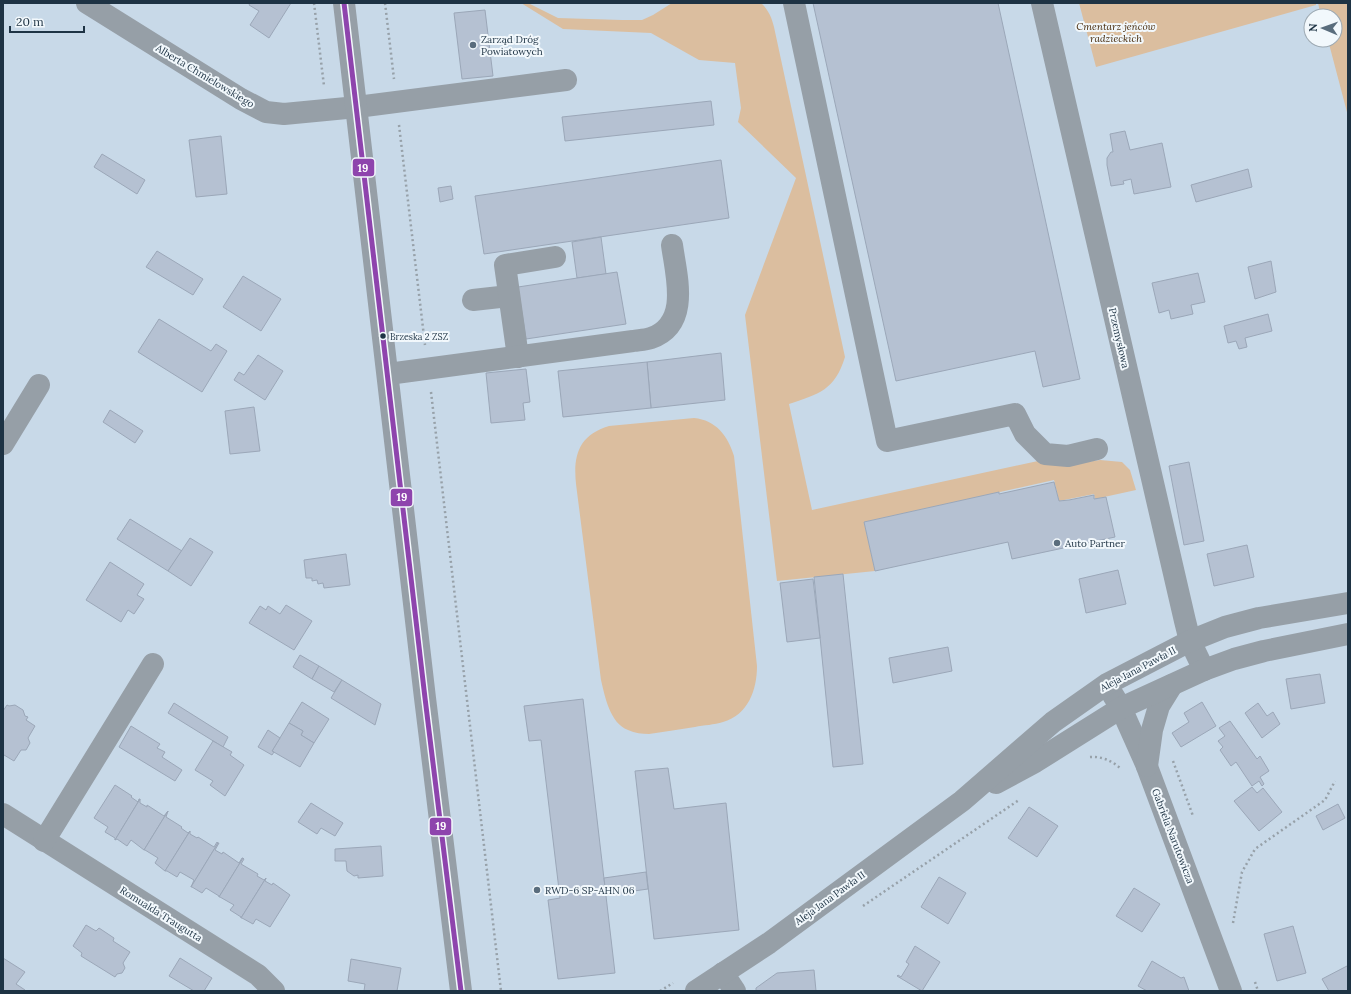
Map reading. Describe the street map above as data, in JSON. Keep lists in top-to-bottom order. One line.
{"streets":{"street":["Alberta Chmielowskiego","Przemysłowa","Aleja Jana Pawła II","Gabriela Narutowicza","Romualda Traugutta"]},"crossings":[["Przemysłowa","Aleja Jana Pawła II"],["Aleja Jana Pawła II","Gabriela Narutowicza"]],"parks":["Cmentarz jeńców radzieckich"],"places":["Zarząd Dróg Powiatowych","Brzeska 2 ZSZ","Auto Partner","RWD-6 SP-AHN 06"],"lines":["transit line 19"],"scale_bar":"20 m","north":"left"}
